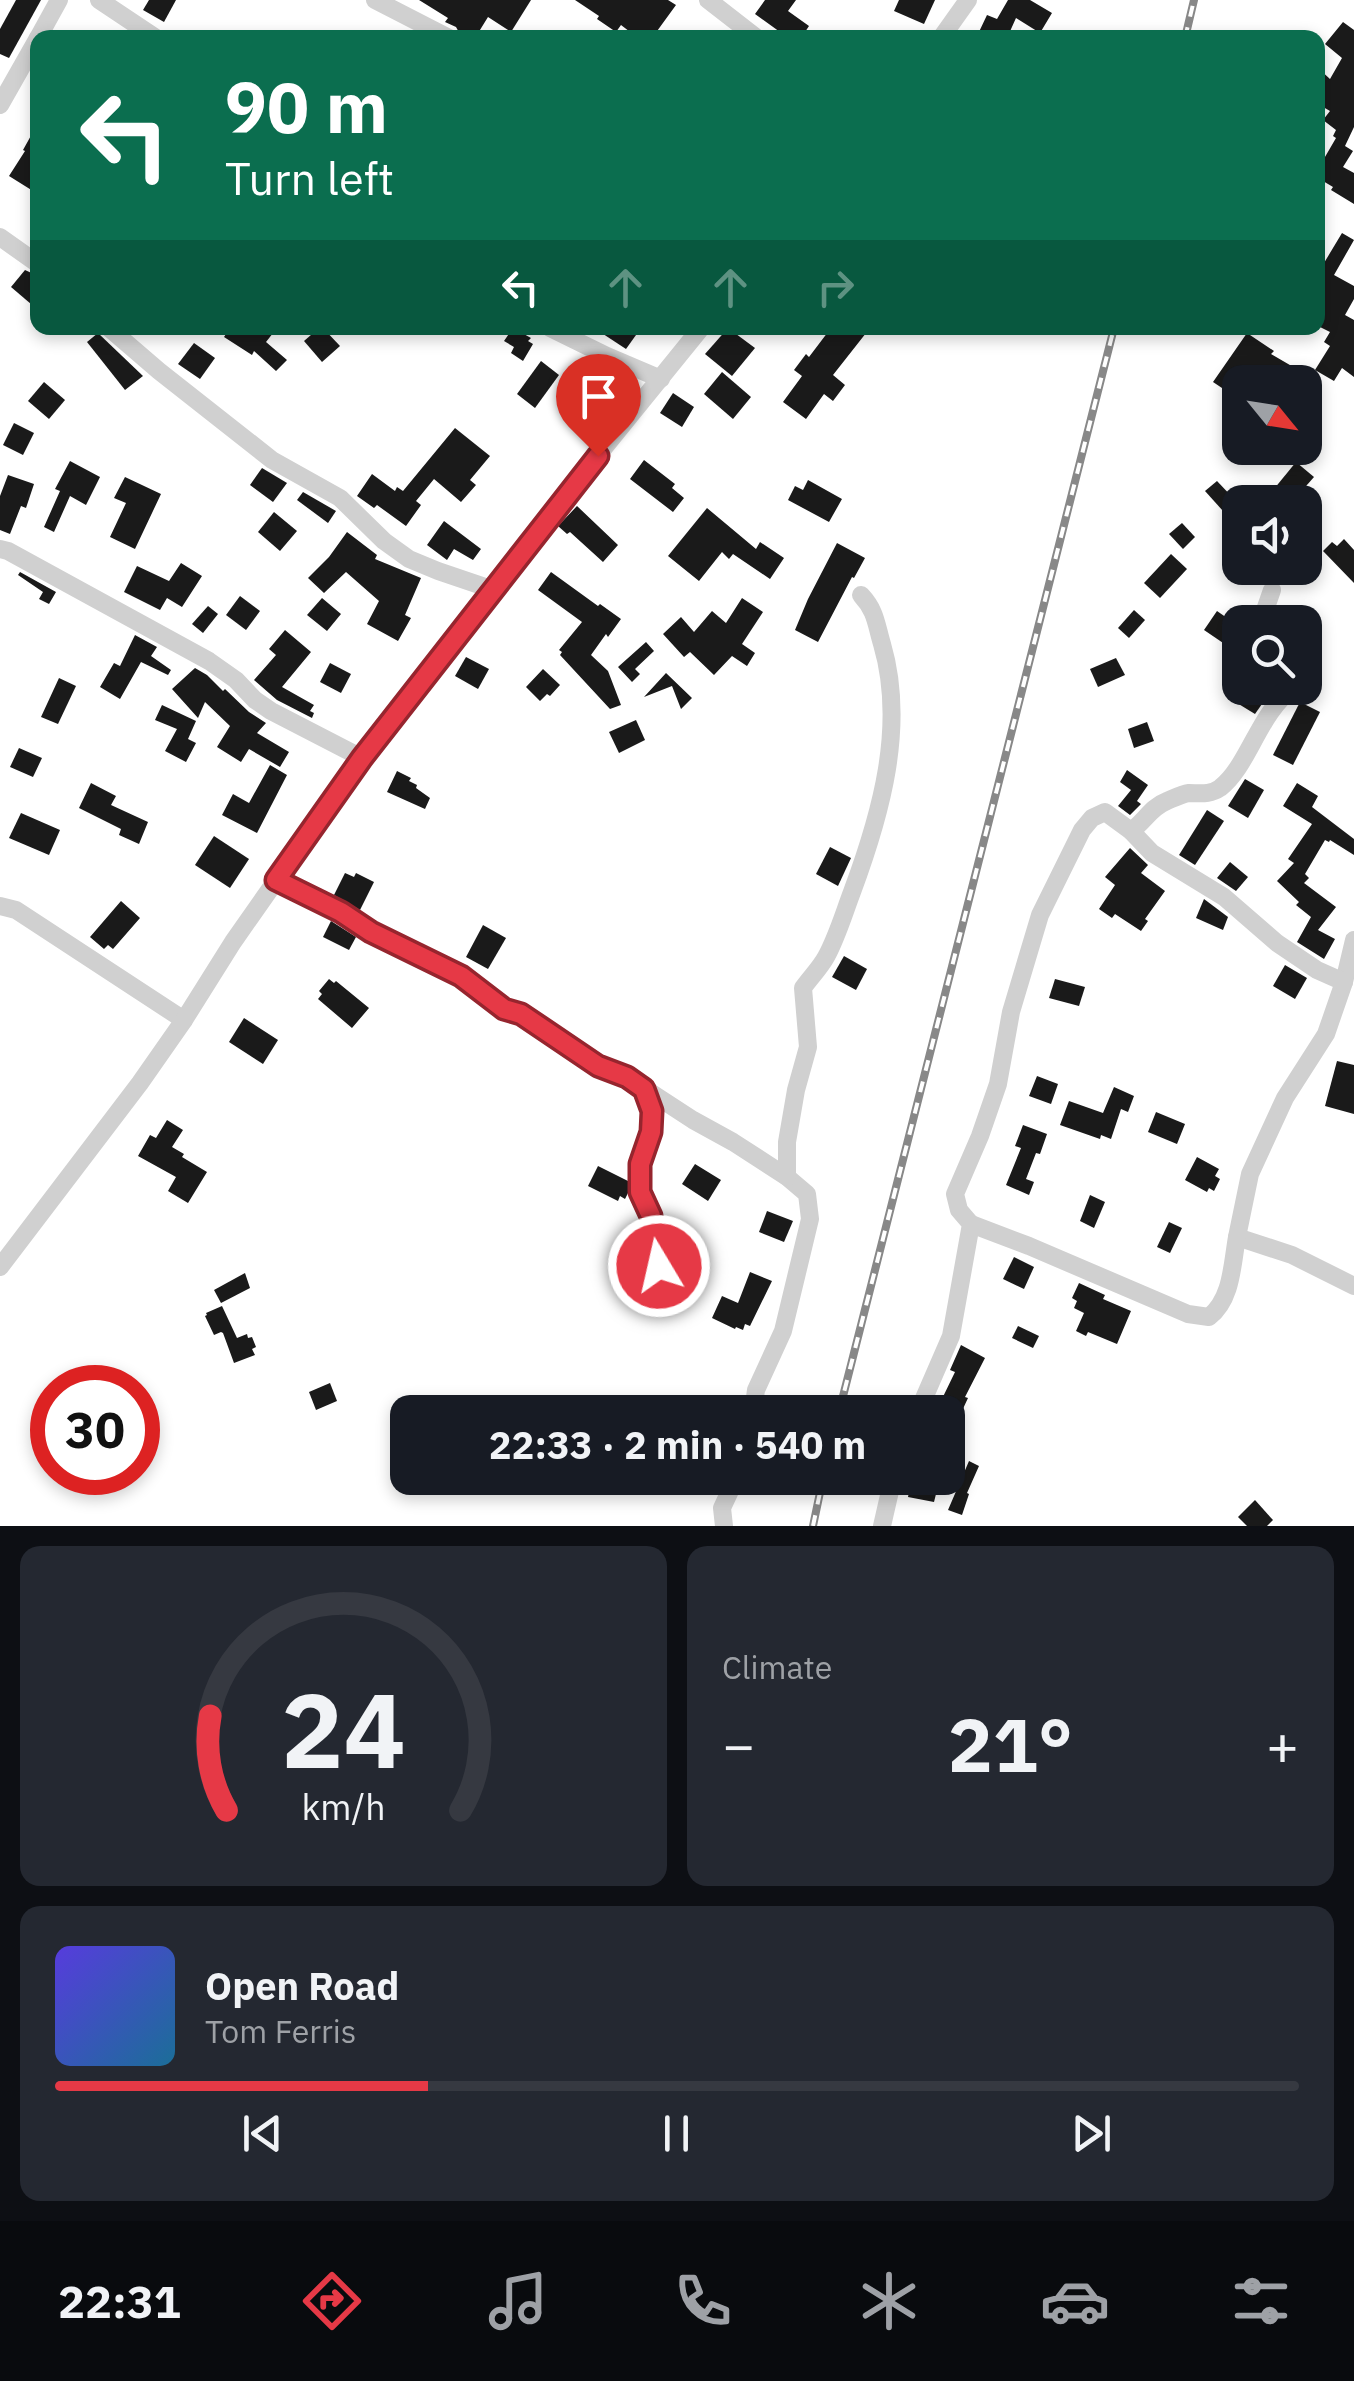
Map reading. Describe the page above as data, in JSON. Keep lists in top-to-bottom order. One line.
{"north":"bottom right","page":{"turn":["90 m","Turn left"],"limit":"30","trip":"22:33 · 2 min · 540 m","tile":"Climate","heat":["−","21°","+"],"song":["Open Road","Tom Ferris"],"tabs":"22:31","gauge":["24","km/h"]}}
